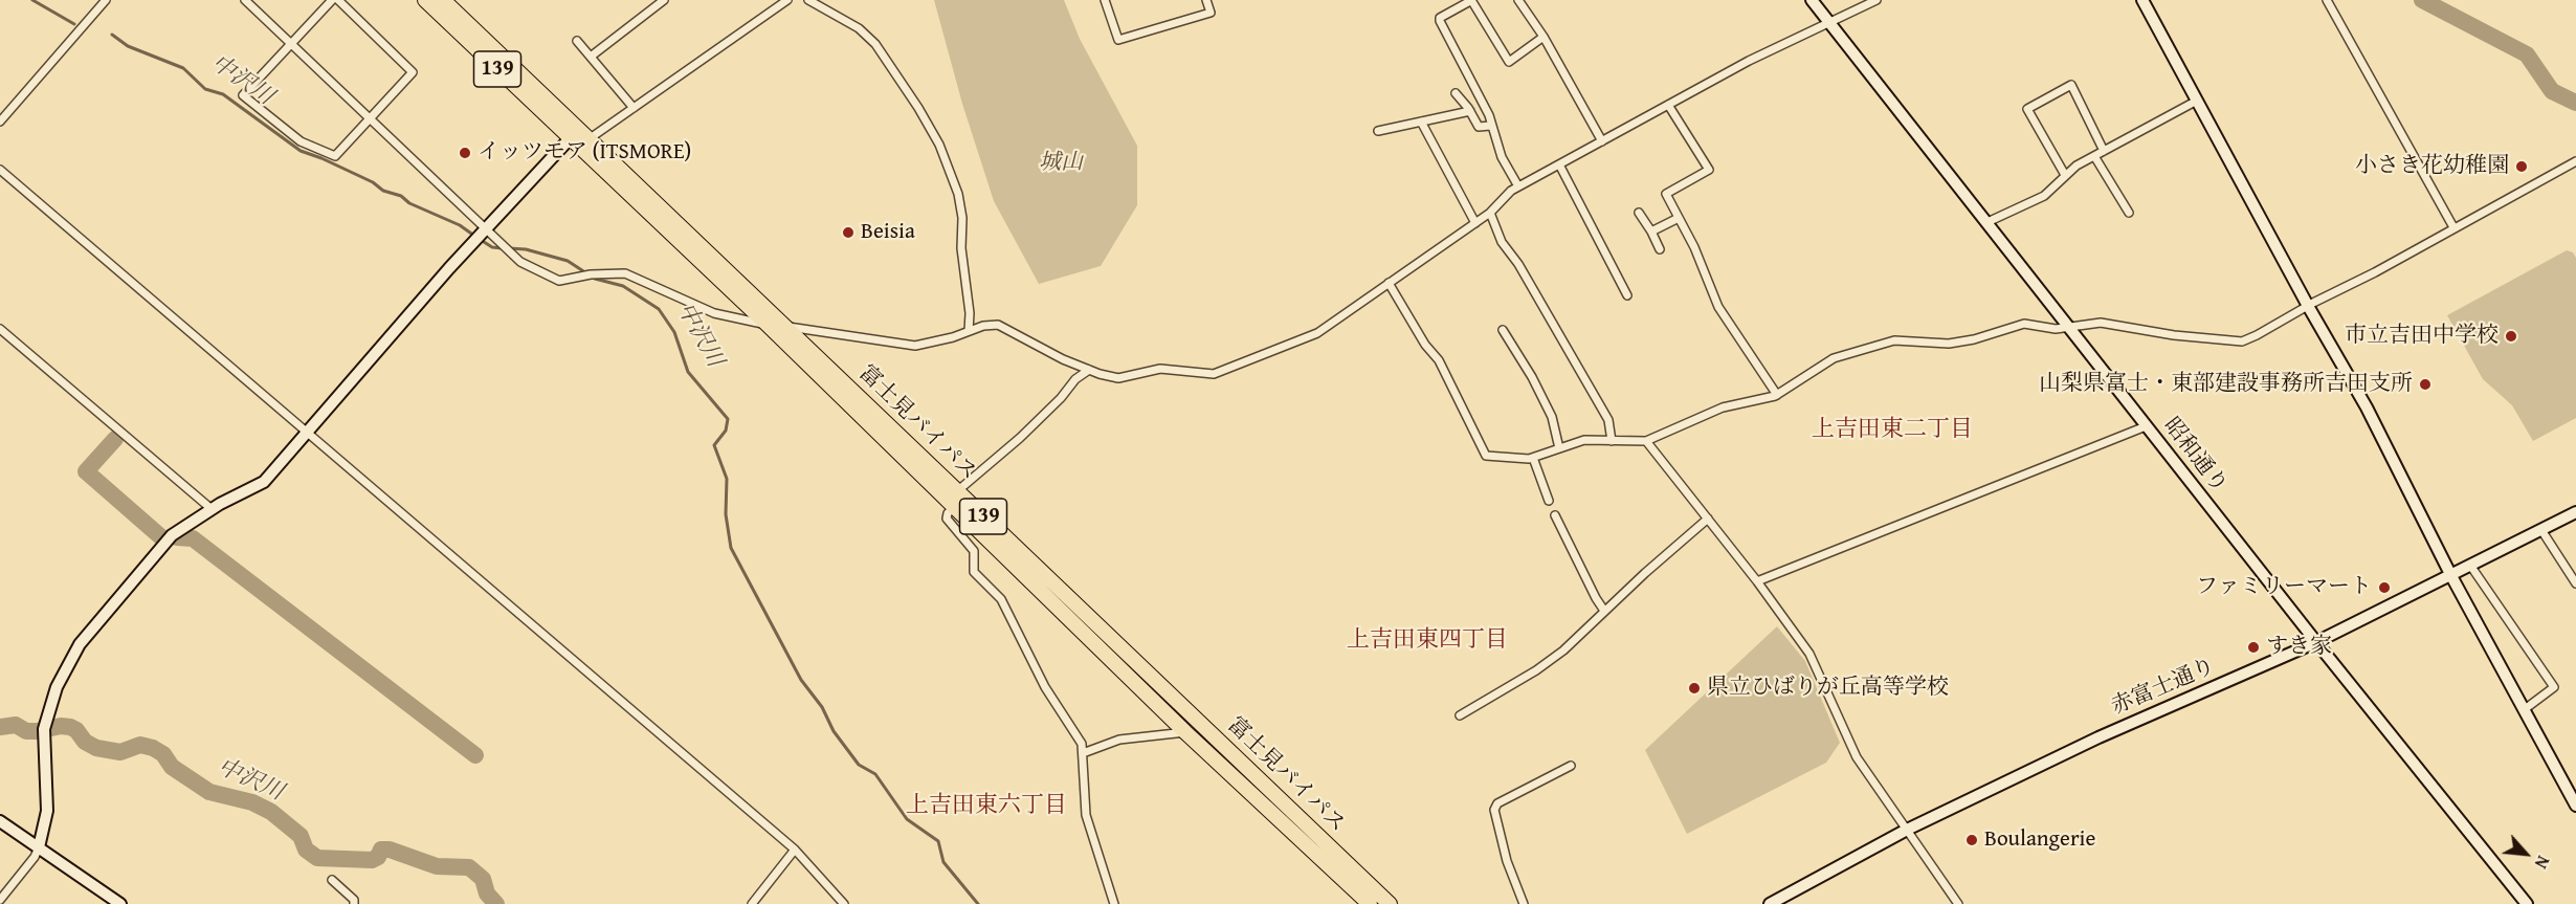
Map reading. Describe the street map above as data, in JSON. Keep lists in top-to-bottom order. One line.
{"streets":{"highway":["139","富士見バイパス"],"street":["昭和通り","赤富士通り"]},"crossings":[["昭和通り","赤富士通り"]],"districts":["上吉田東二丁目","上吉田東四丁目","上吉田東六丁目"],"water":["中沢川"],"parks":["城山"],"places":["イッツモア (ITSMORE)","小さき花幼稚園","Beisia","市立吉田中学校","山梨県富士・東部建設事務所吉田支所","ファミリーマート","すき家","県立ひばりが丘高等学校","Boulangerie"],"north":"bottom right"}
